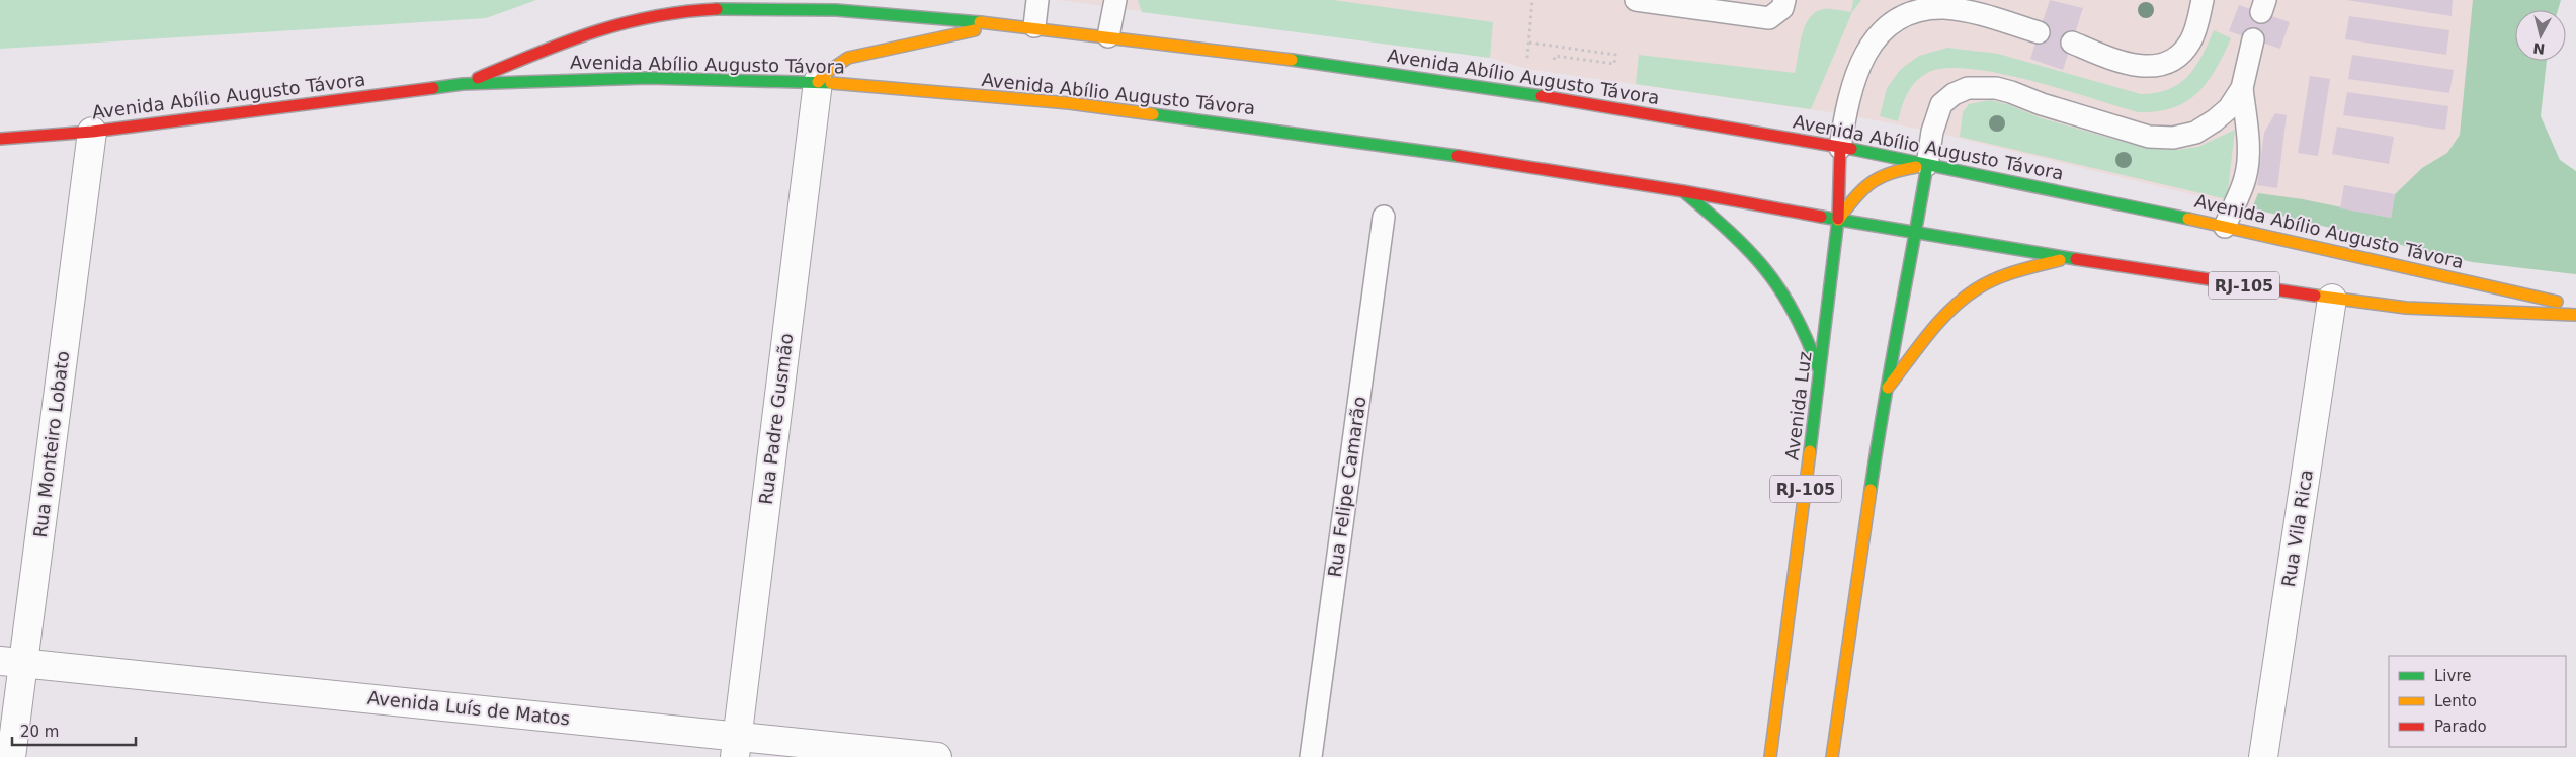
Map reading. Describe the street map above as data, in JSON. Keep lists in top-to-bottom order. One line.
{"streets":{"main road":["Avenida Abílio Augusto Távora","RJ-105","Avenida Luz"],"street":["Rua Padre Gusmão","Rua Monteiro Lobato","Rua Vila Rica","Avenida Luís de Matos"],"lane":["Rua Felipe Camarão"]},"crossings":[["Avenida Abílio Augusto Távora","RJ-105"],["Avenida Abílio Augusto Távora","Avenida Luz"],["Avenida Abílio Augusto Távora","Rua Padre Gusmão"],["Avenida Abílio Augusto Távora","Rua Monteiro Lobato"],["Avenida Abílio Augusto Távora","Rua Vila Rica"],["Rua Padre Gusmão","Avenida Luís de Matos"],["Rua Monteiro Lobato","Avenida Luís de Matos"]],"legend":["Livre","Lento","Parado"],"scale_bar":"20 m","north":"bottom"}
